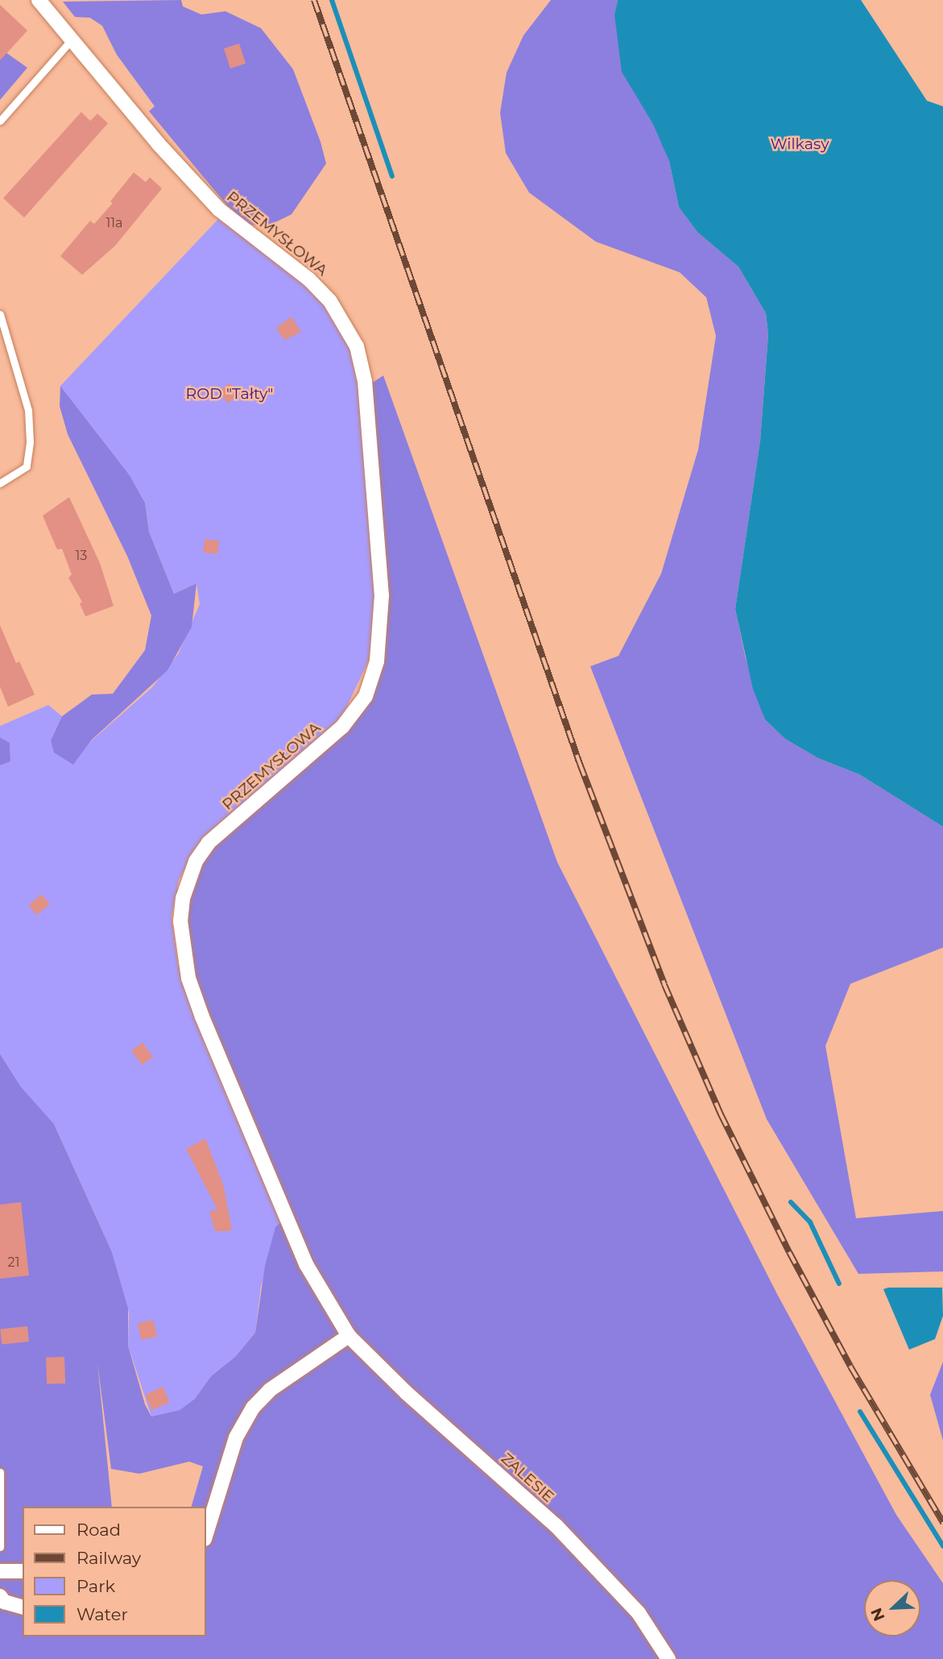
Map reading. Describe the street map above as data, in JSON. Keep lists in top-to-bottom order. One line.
{"streets":{"street":["PRZEMYSŁOWA","ZALESIE"]},"crossings":[["PRZEMYSŁOWA","ZALESIE"]],"parks":["Wilkasy","ROD \"Tałty\""],"house_numbers":["11a","13","21"],"legend":["Road","Railway","Park","Water"],"north":"bottom left"}
